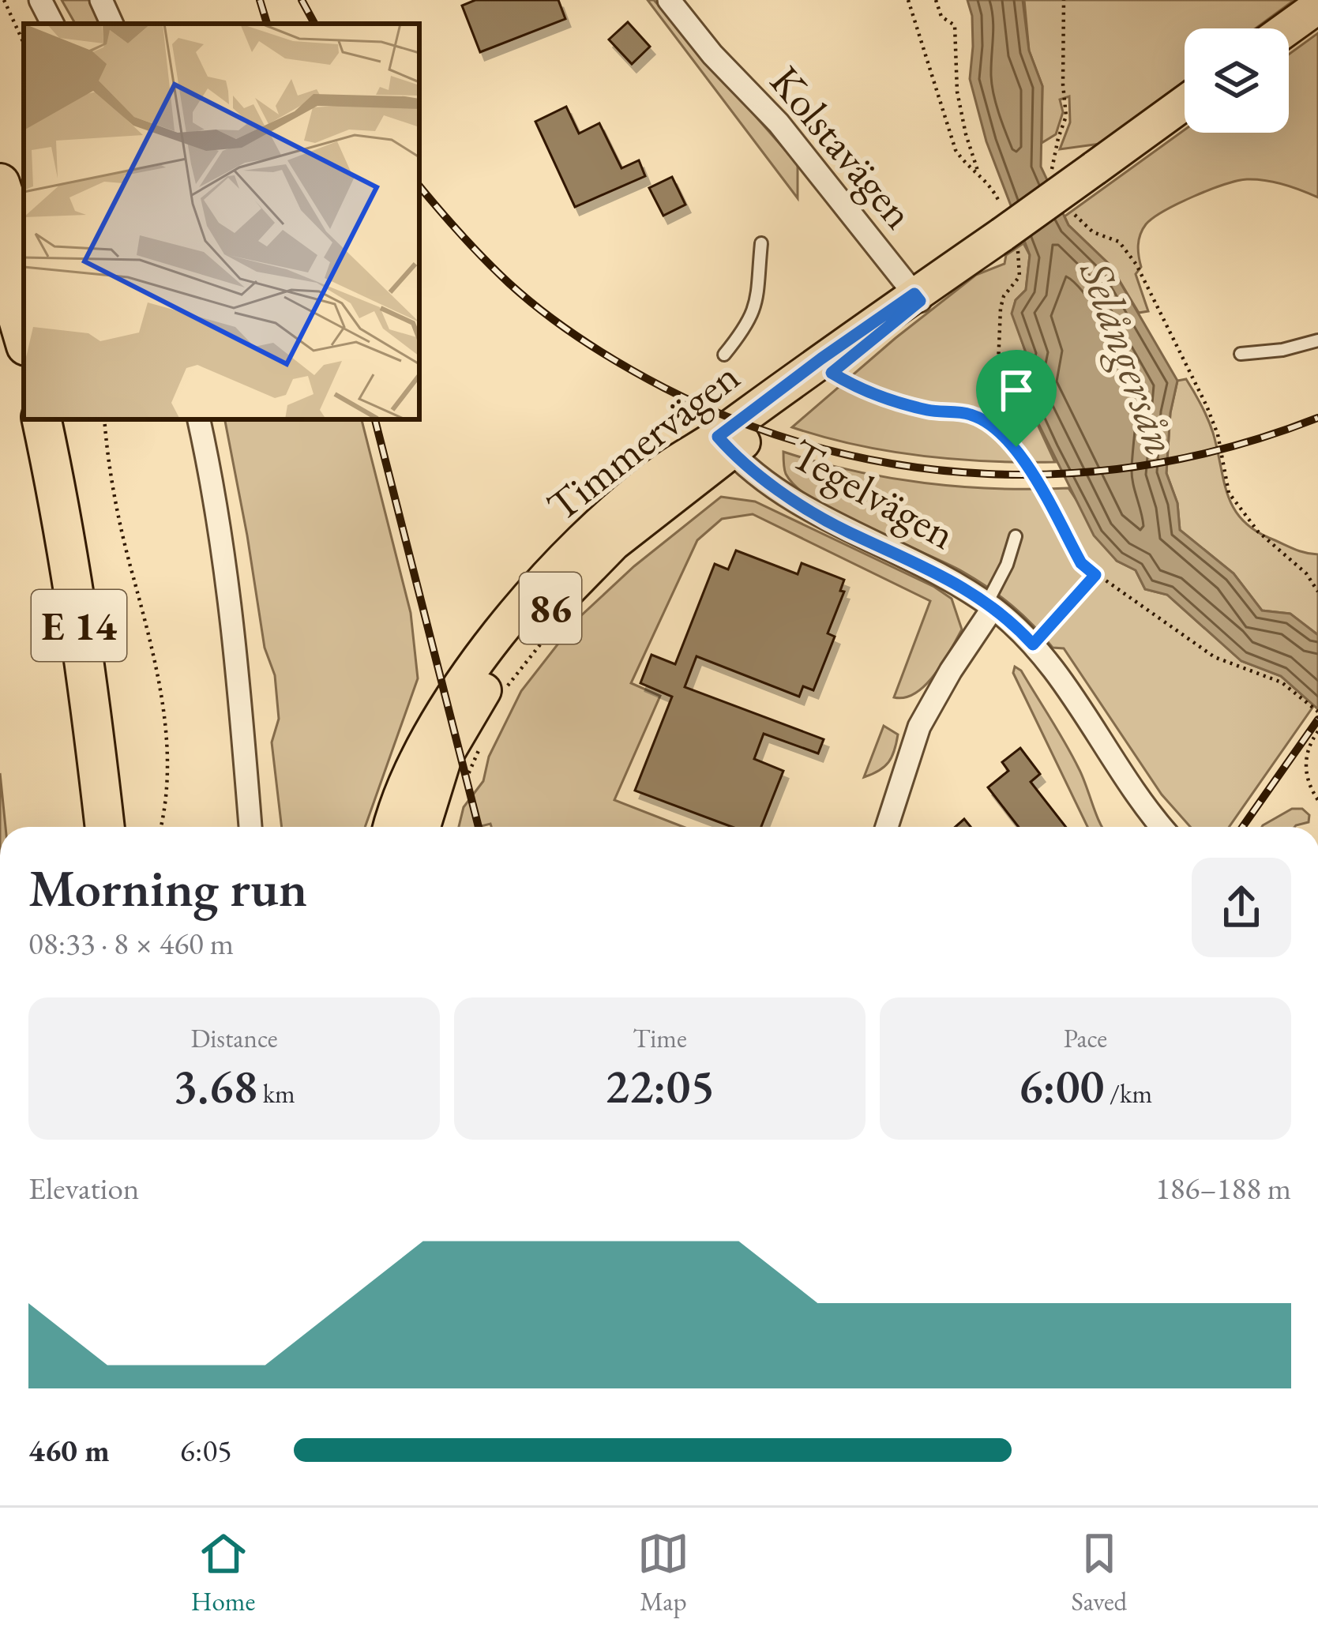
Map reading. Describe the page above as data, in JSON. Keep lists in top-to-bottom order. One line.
{"streets":{"highway":["E 14"],"main road":["Timmervägen","86"],"street":["Kolstavägen","Tegelvägen"]},"crossings":[["Kolstavägen","Timmervägen"],["Timmervägen","Tegelvägen"]],"water":["Selångersån"],"page":{"heading":["Morning run","08:33 · 8 × 460 m"],"stats":[["Distance","3.68 km"],["Time","22:05"],["Pace","6:00 /km"]],"chart":["Elevation","186–188 m"],"list":[{"name":"460 m","note":"6:05"}],"tabs":["Home","Map","Saved"]}}
